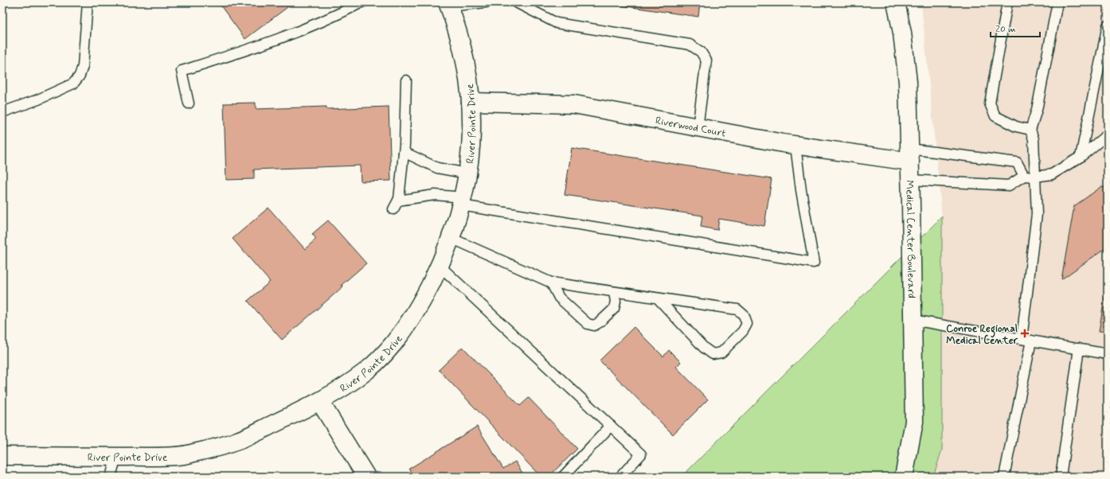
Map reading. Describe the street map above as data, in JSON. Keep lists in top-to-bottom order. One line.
{"streets":{"street":["River Pointe Drive","Riverwood Court","Medical Center Boulevard"]},"crossings":[["River Pointe Drive","Riverwood Court"],["Riverwood Court","Medical Center Boulevard"]],"places":{"health":["Conroe Regional Medical Center"]},"scale_bar":"20 m"}
